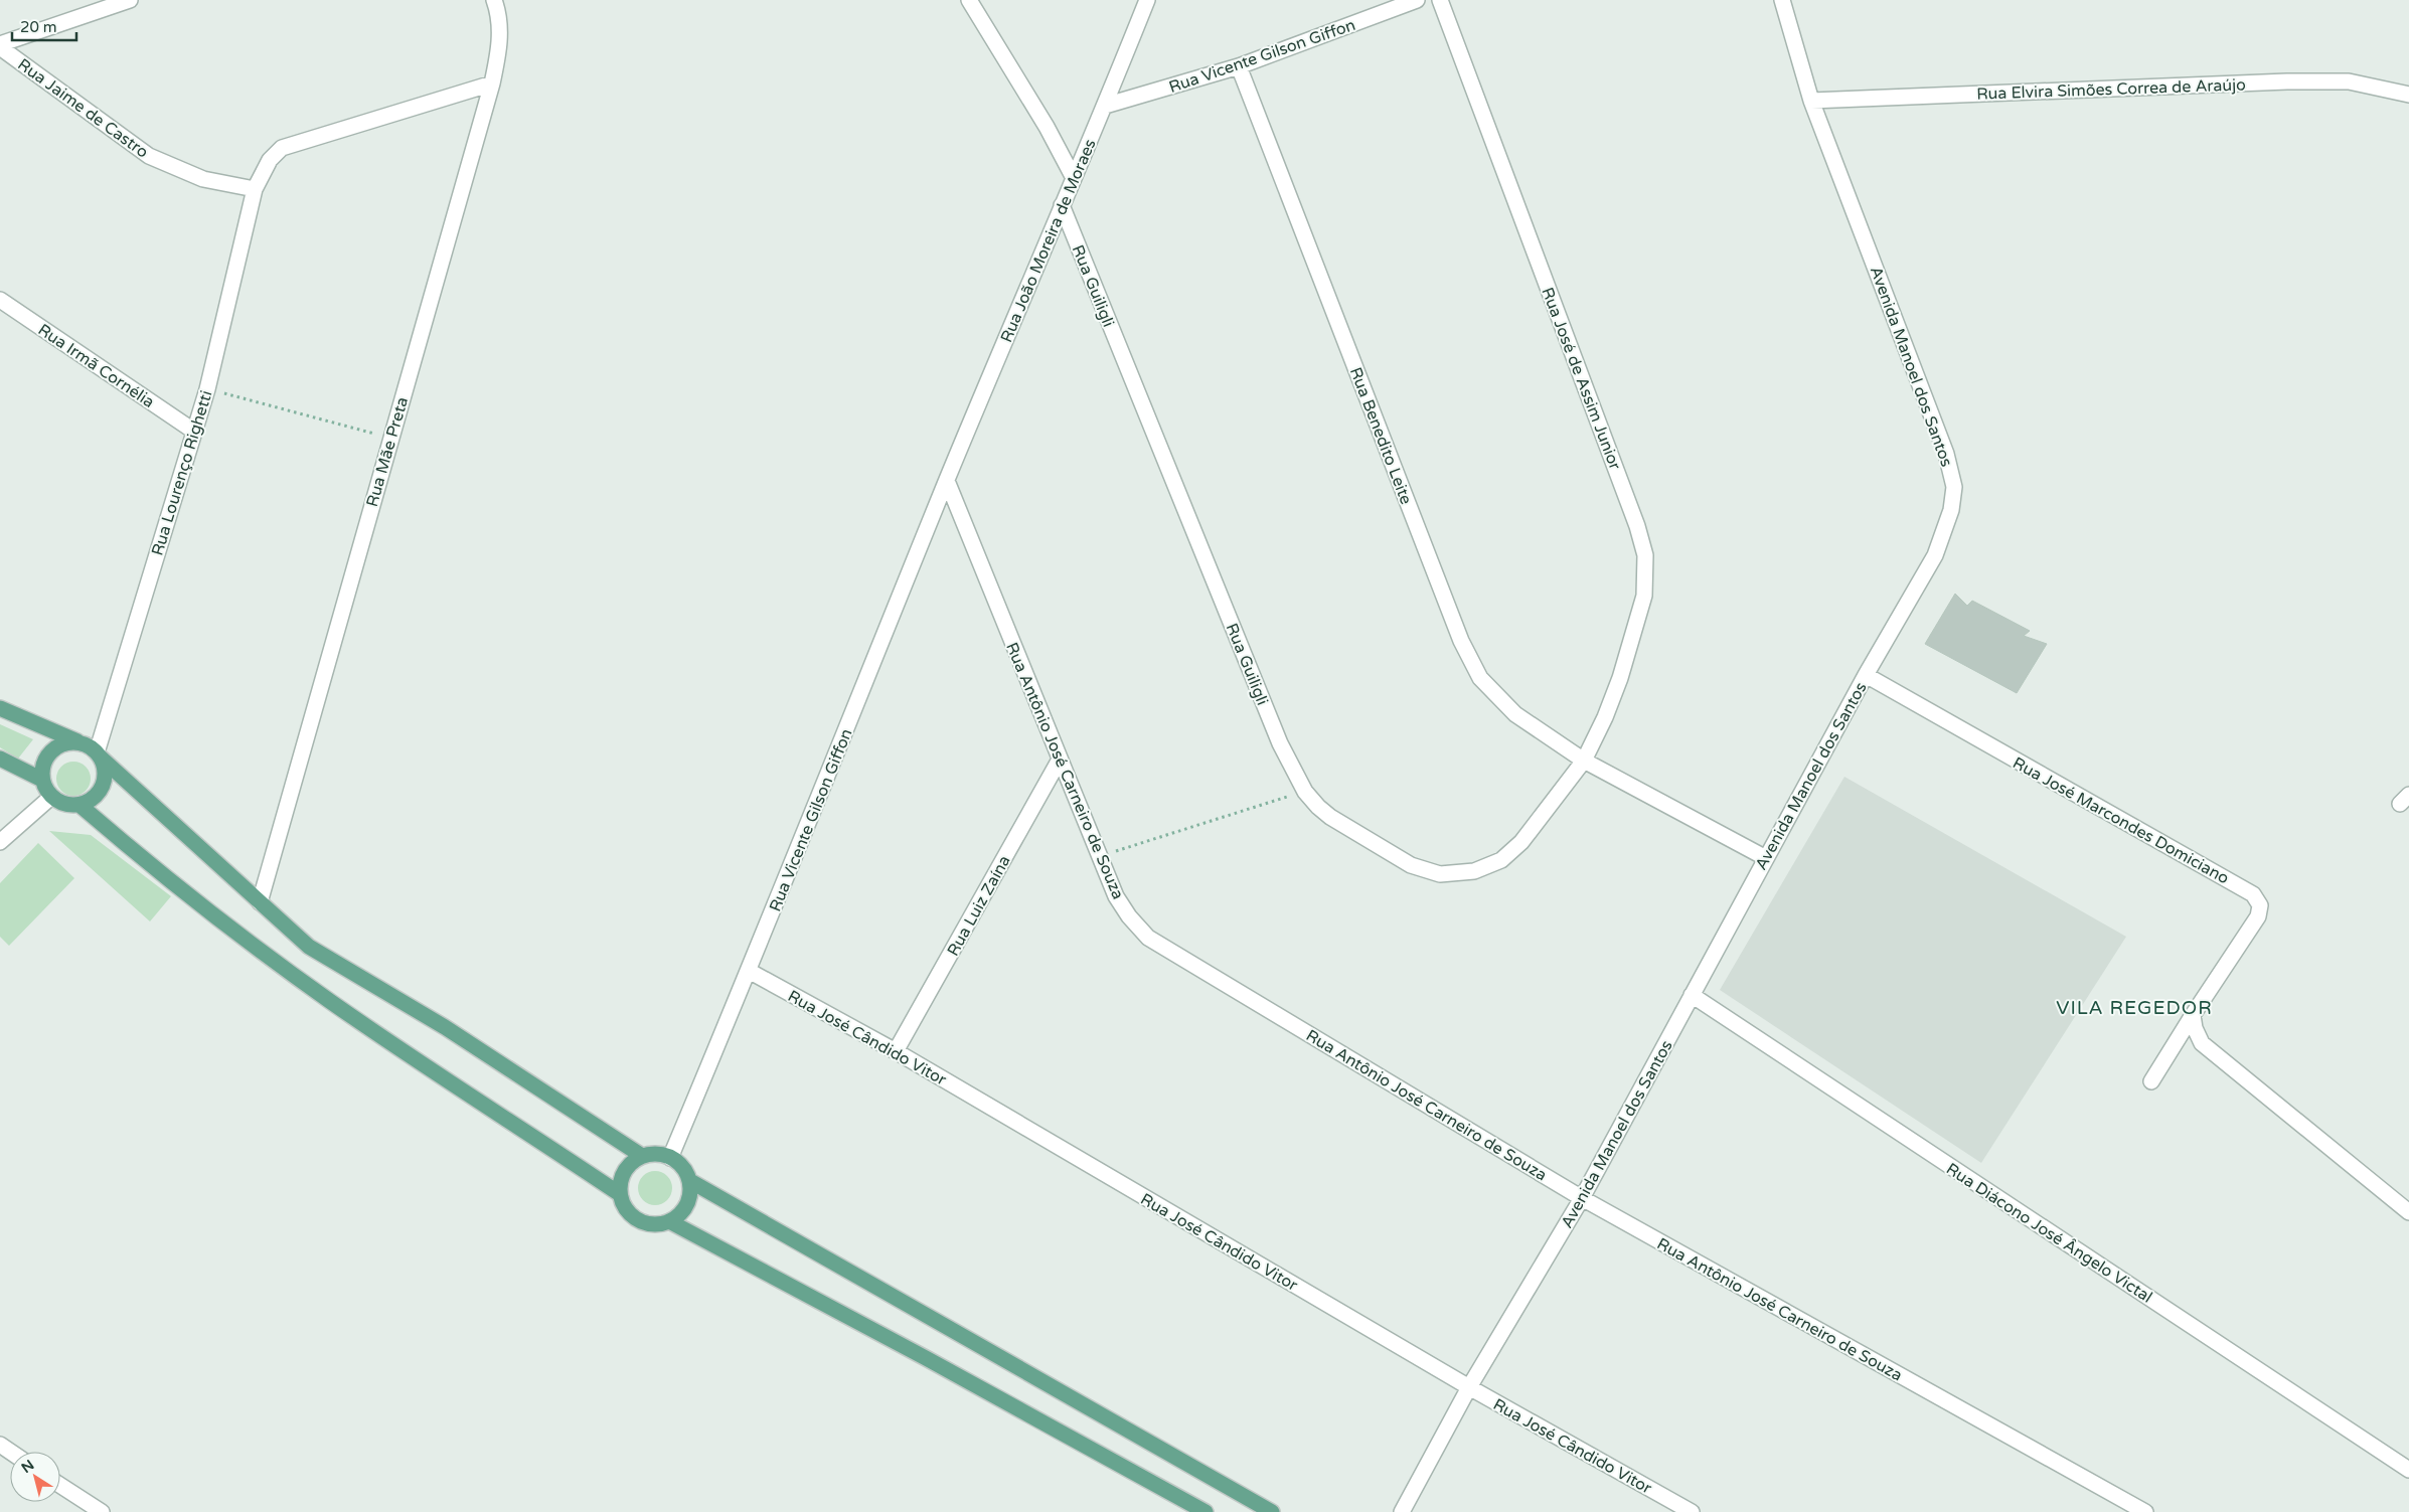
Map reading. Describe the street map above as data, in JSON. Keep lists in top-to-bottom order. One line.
{"streets":{"street":["Rua Vicente Gilson Giffon","Rua Elvira Simões Correa de Araújo","Rua Jaime de Castro","Rua João Moreira de Moraes","Rua Guiligli","Rua Irmã Cornélia","Avenida Manoel dos Santos","Rua José de Assim Junior","Rua Benedito Leite","Rua Mãe Preta","Rua Lourenço Righetti","Rua Antônio José Carneiro de Souza","Rua José Marcondes Domiciano","Rua Luiz Zaína","Rua José Cândido Vitor","Rua Diácono José Ângelo Victal"]},"crossings":[["Rua Vicente Gilson Giffon","Rua João Moreira de Moraes"],["Rua Vicente Gilson Giffon","Rua Benedito Leite"],["Rua Vicente Gilson Giffon","Rua Antônio José Carneiro de Souza"],["Rua Vicente Gilson Giffon","Rua José Cândido Vitor"],["Rua Elvira Simões Correa de Araújo","Avenida Manoel dos Santos"],["Rua Jaime de Castro","Rua Lourenço Righetti"],["Rua João Moreira de Moraes","Rua Guiligli"],["Rua João Moreira de Moraes","Rua Antônio José Carneiro de Souza"],["Rua Guiligli","Rua José de Assim Junior"],["Rua Guiligli","Rua Benedito Leite"],["Rua Irmã Cornélia","Rua Lourenço Righetti"],["Avenida Manoel dos Santos","Rua Benedito Leite"],["Avenida Manoel dos Santos","Rua Antônio José Carneiro de Souza"],["Avenida Manoel dos Santos","Rua José Marcondes Domiciano"],["Avenida Manoel dos Santos","Rua José Cândido Vitor"],["Avenida Manoel dos Santos","Rua Diácono José Ângelo Victal"],["Rua José de Assim Junior","Rua Benedito Leite"],["Rua Mãe Preta","Rua Lourenço Righetti"],["Rua Antônio José Carneiro de Souza","Rua Luiz Zaína"],["Rua Luiz Zaína","Rua José Cândido Vitor"]],"districts":["VILA REGEDOR"],"scale_bar":"20 m","north":"top left"}
